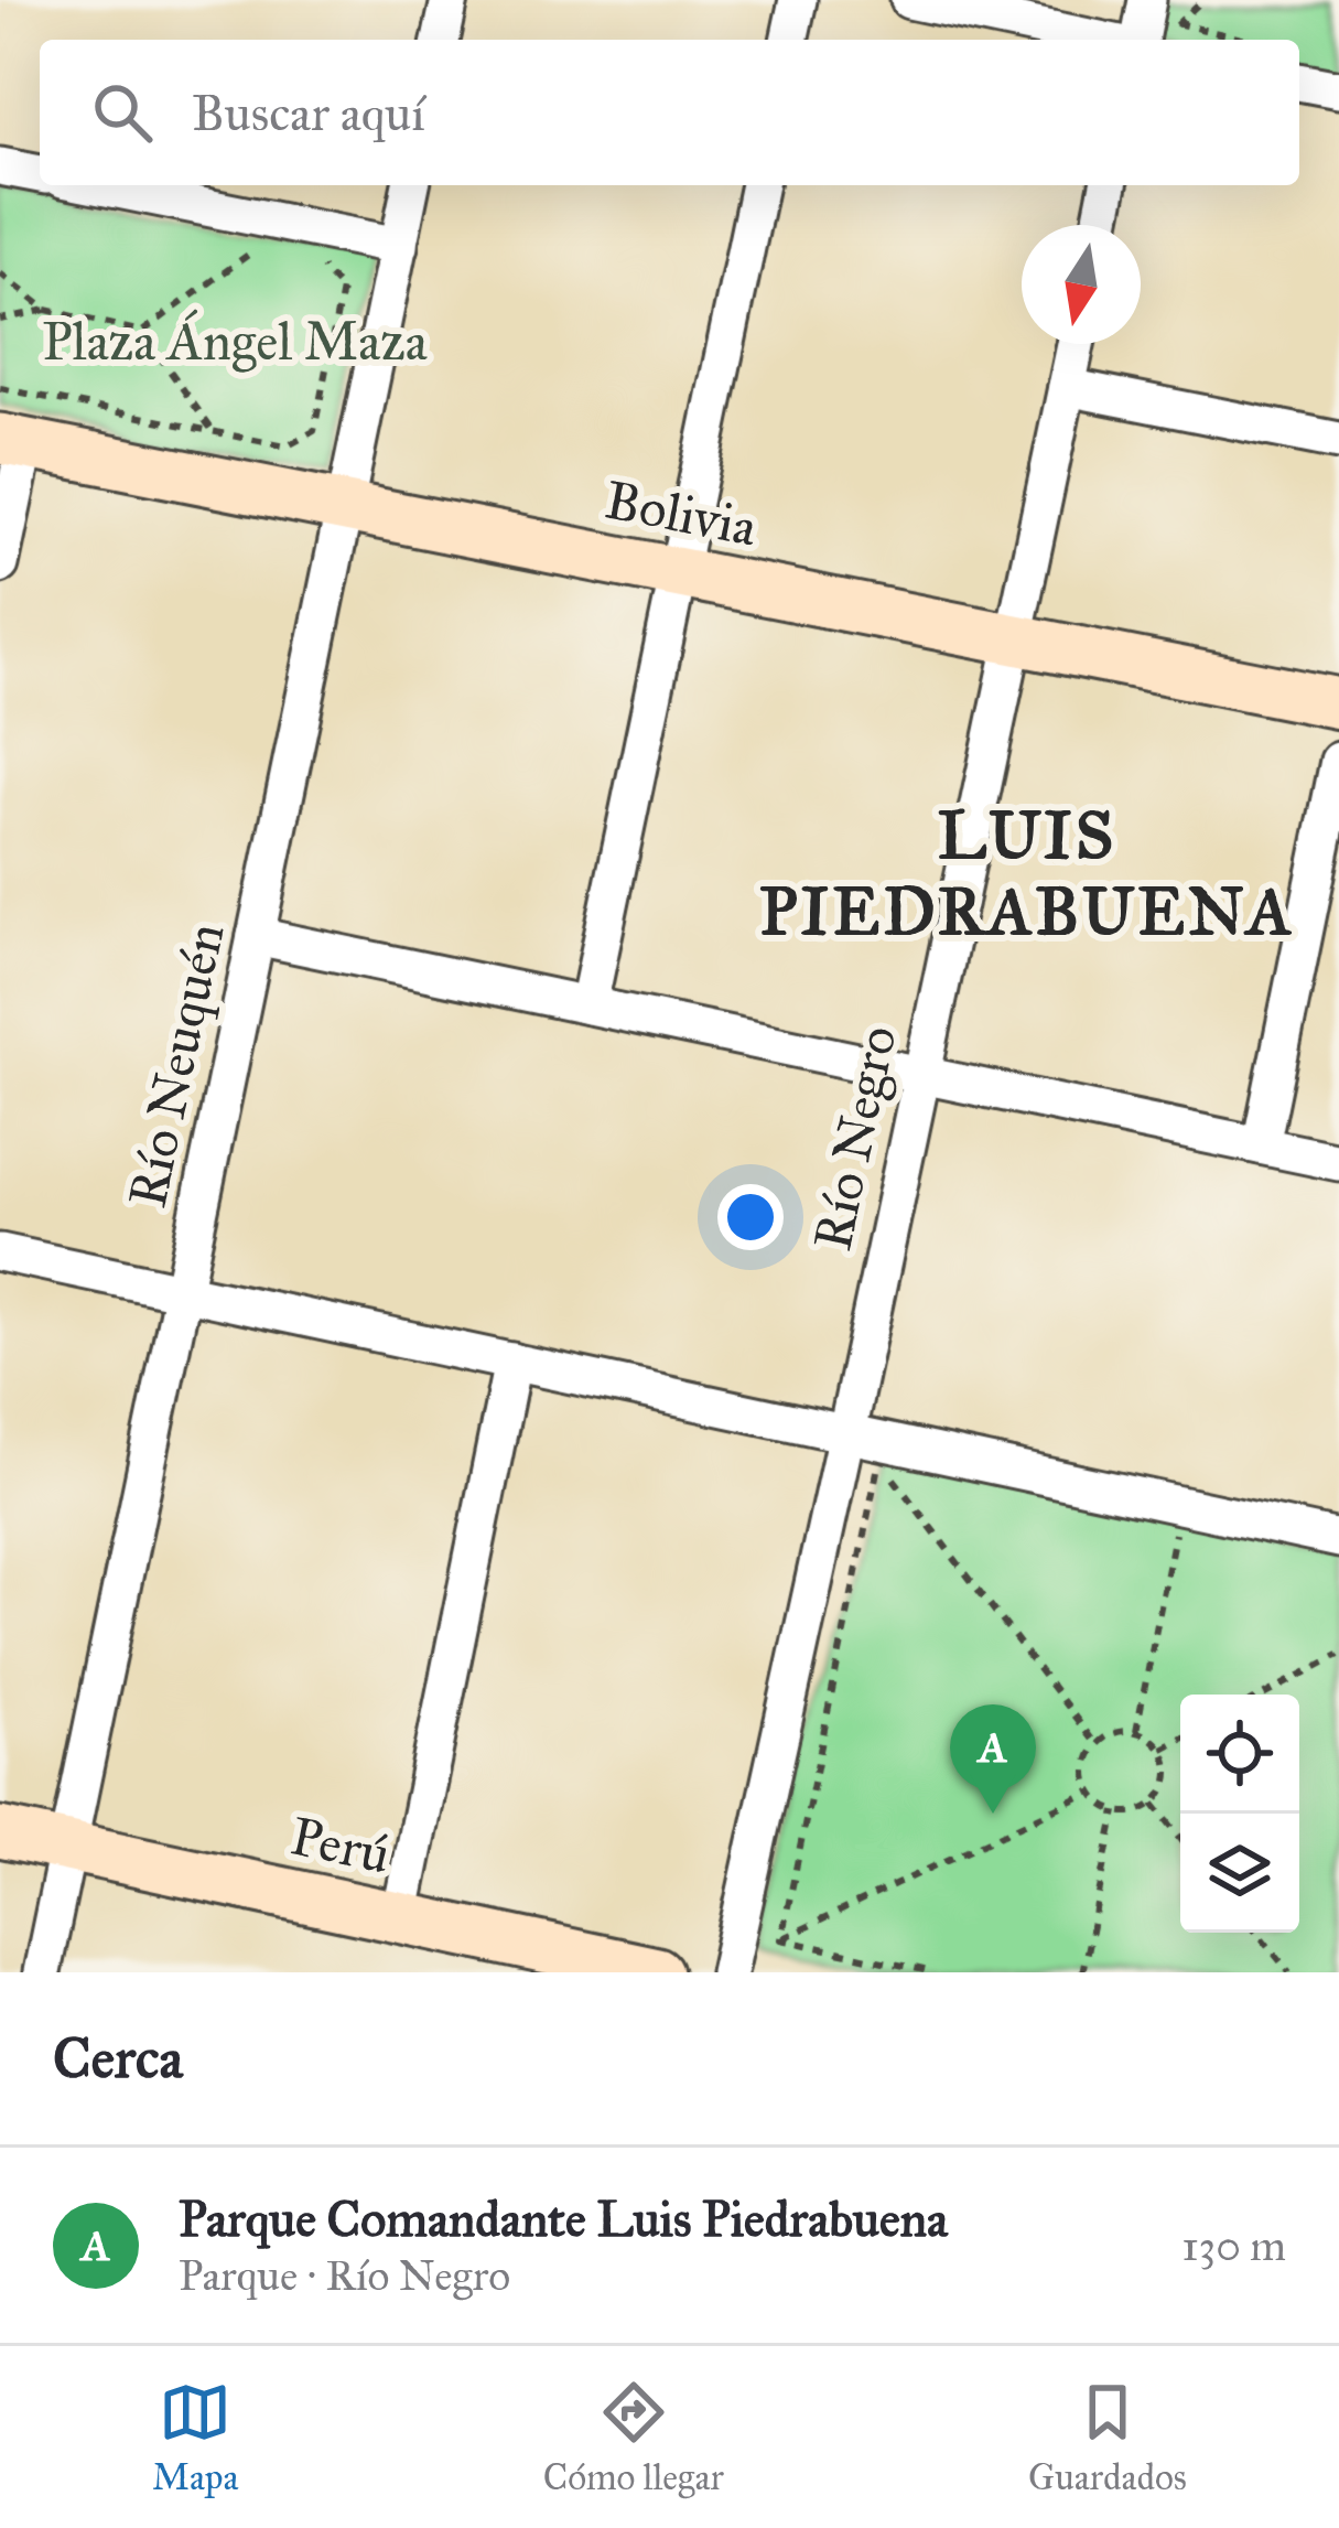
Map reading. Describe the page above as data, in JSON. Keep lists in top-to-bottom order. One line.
{"streets":{"street":["Bolivia","Río Neuquén","Río Negro","Perú"]},"crossings":[["Bolivia","Río Neuquén"],["Bolivia","Río Negro"],["Río Neuquén","Perú"]],"districts":["LUIS PIEDRABUENA"],"parks":["Plaza Ángel Maza"],"north":"bottom","page":{"search":"Buscar aquí","pins":"A","heading":"Cerca","list":[{"mark":"A","name":"Parque Comandante Luis Piedrabuena","note":"Parque · Río Negro","value":"130 m"}],"nav":["Mapa","Cómo llegar","Guardados"]}}
